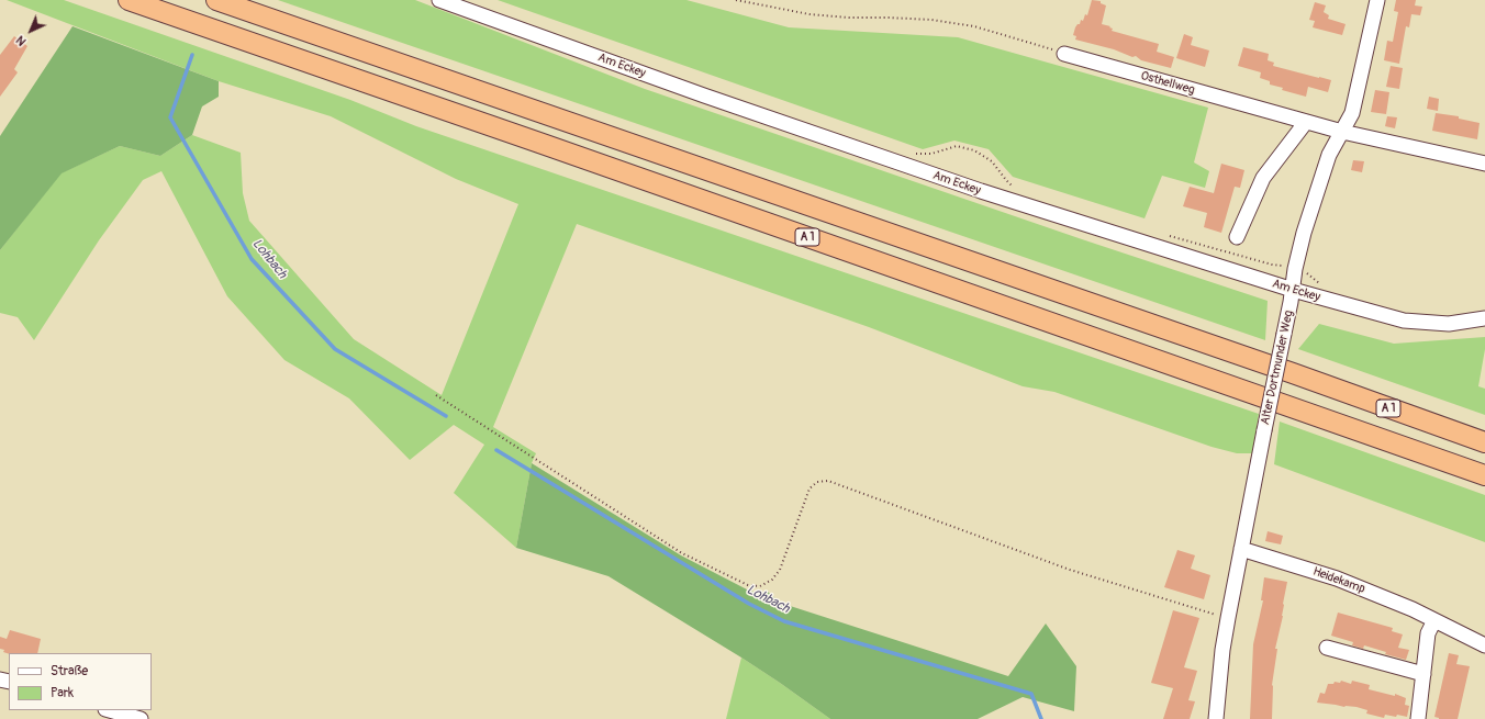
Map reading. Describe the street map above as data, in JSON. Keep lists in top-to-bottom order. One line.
{"streets":{"highway":["A 1"],"street":["Am Eckey","Osthellweg","Alter Dortmunder Weg","Heidekamp"]},"crossings":[["Am Eckey","Alter Dortmunder Weg"],["Osthellweg","Alter Dortmunder Weg"],["Alter Dortmunder Weg","Heidekamp"]],"water":["Lohbach"],"legend":["Straße","Park"],"north":"bottom left"}
